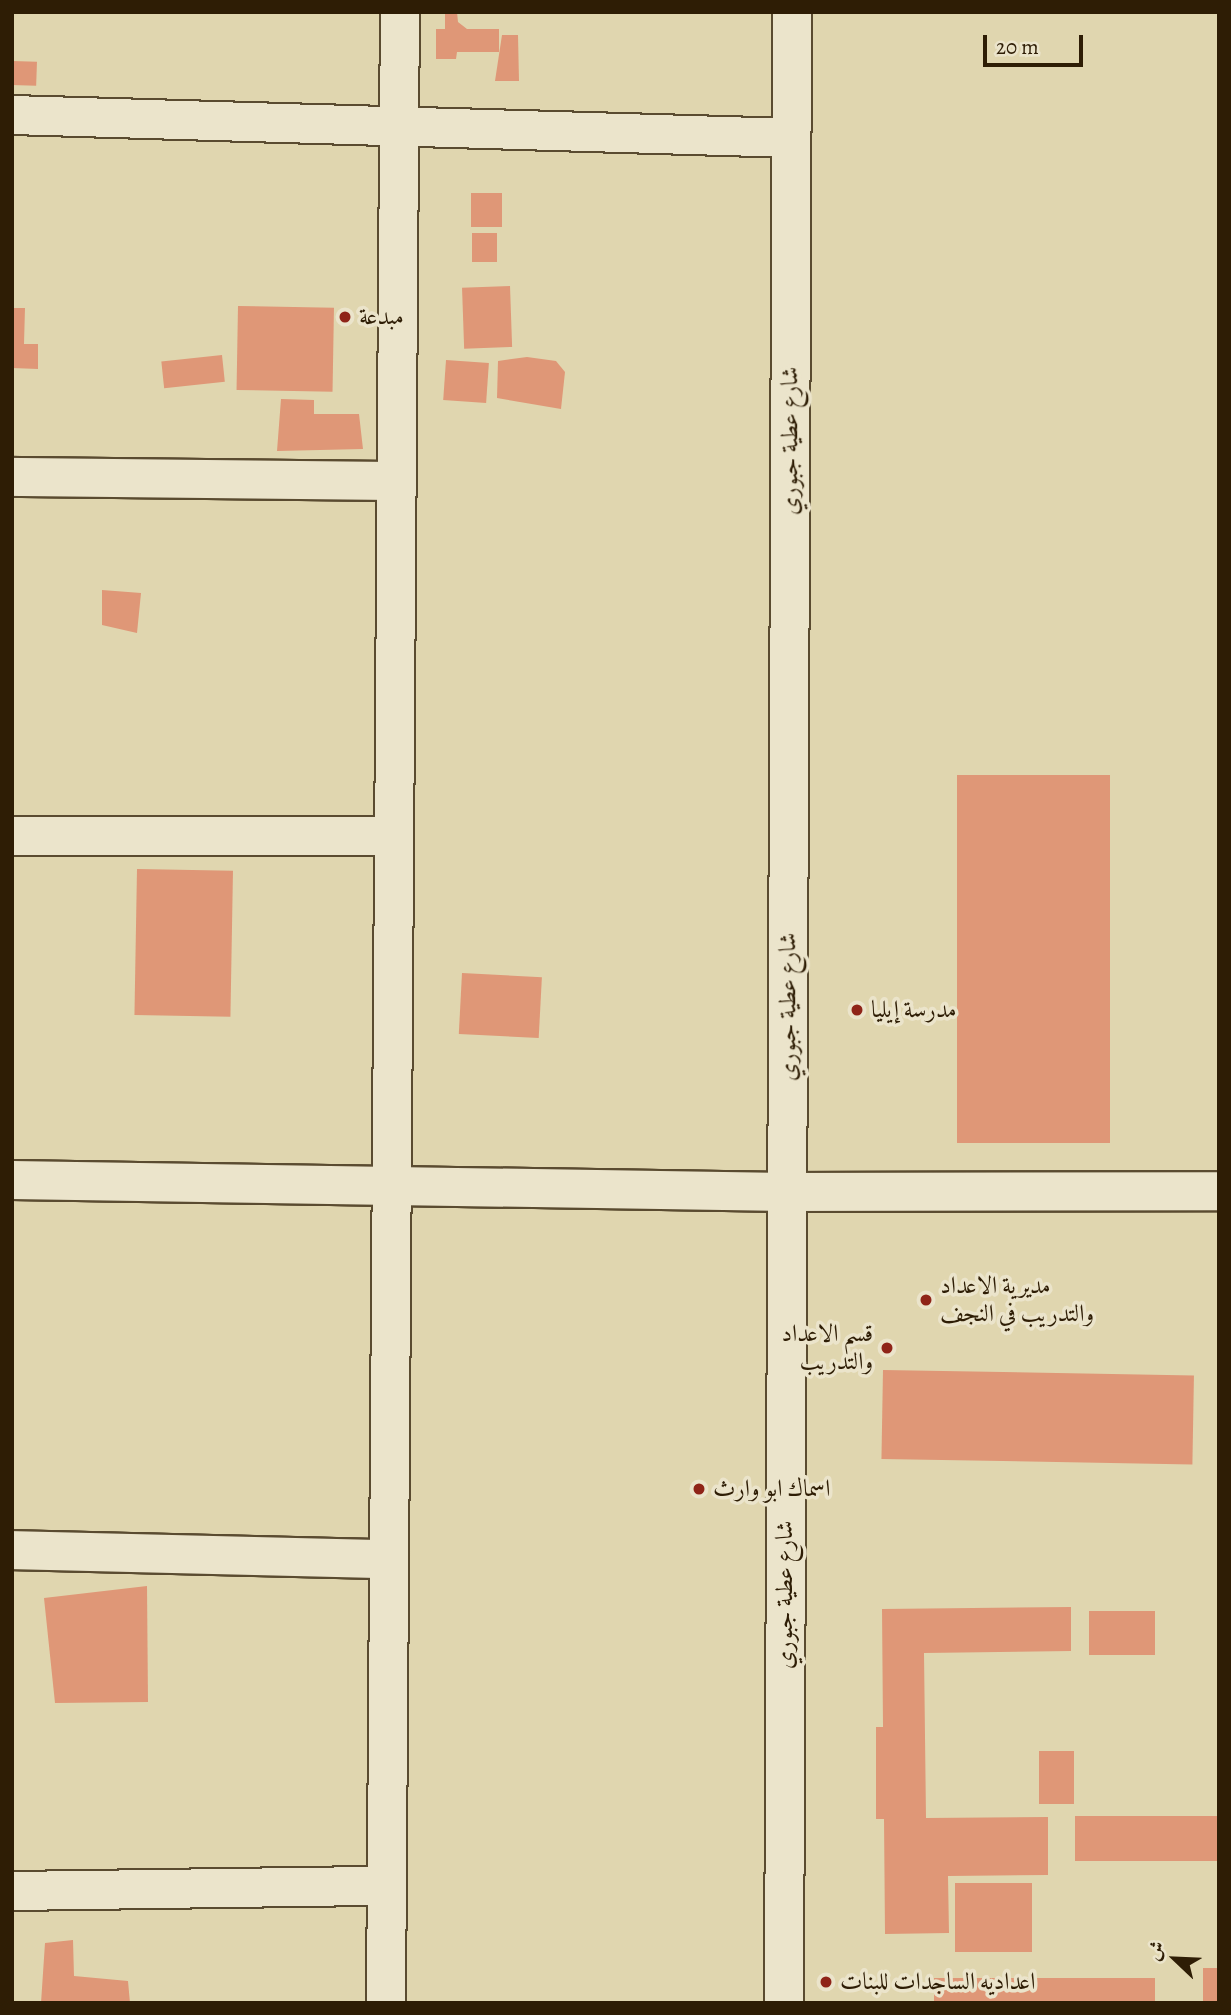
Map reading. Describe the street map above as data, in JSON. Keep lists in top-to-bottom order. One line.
{"streets":{"street":["شارع عطية جبوري"]},"places":["مبدعة","مدرسة إيليا","مديرية الاعداد والتدريب في النجف","قسم الاعداد والتدريب","اسماك ابو وارث","اعداديه الساجدات للبنات"],"scale_bar":"20 m","north":"top left"}
